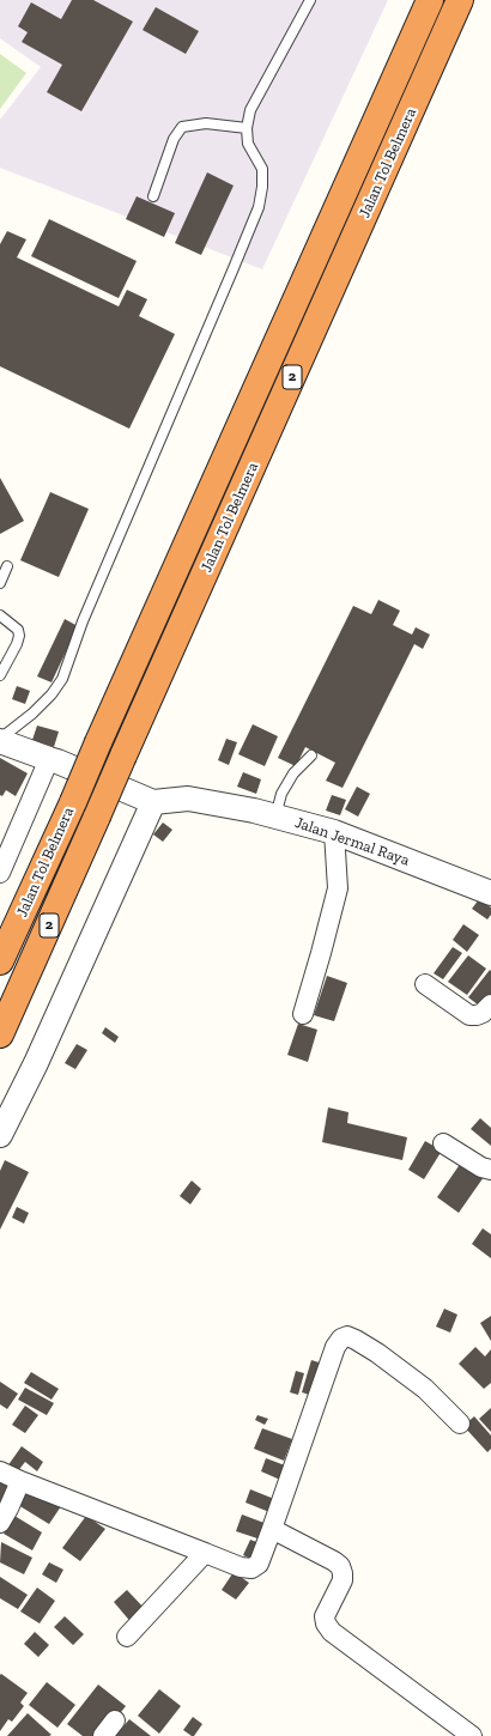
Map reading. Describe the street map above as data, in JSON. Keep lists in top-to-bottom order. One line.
{"streets":{"highway":["Jalan Tol Belmera","2"],"street":["Jalan Jermal Raya"]}}
